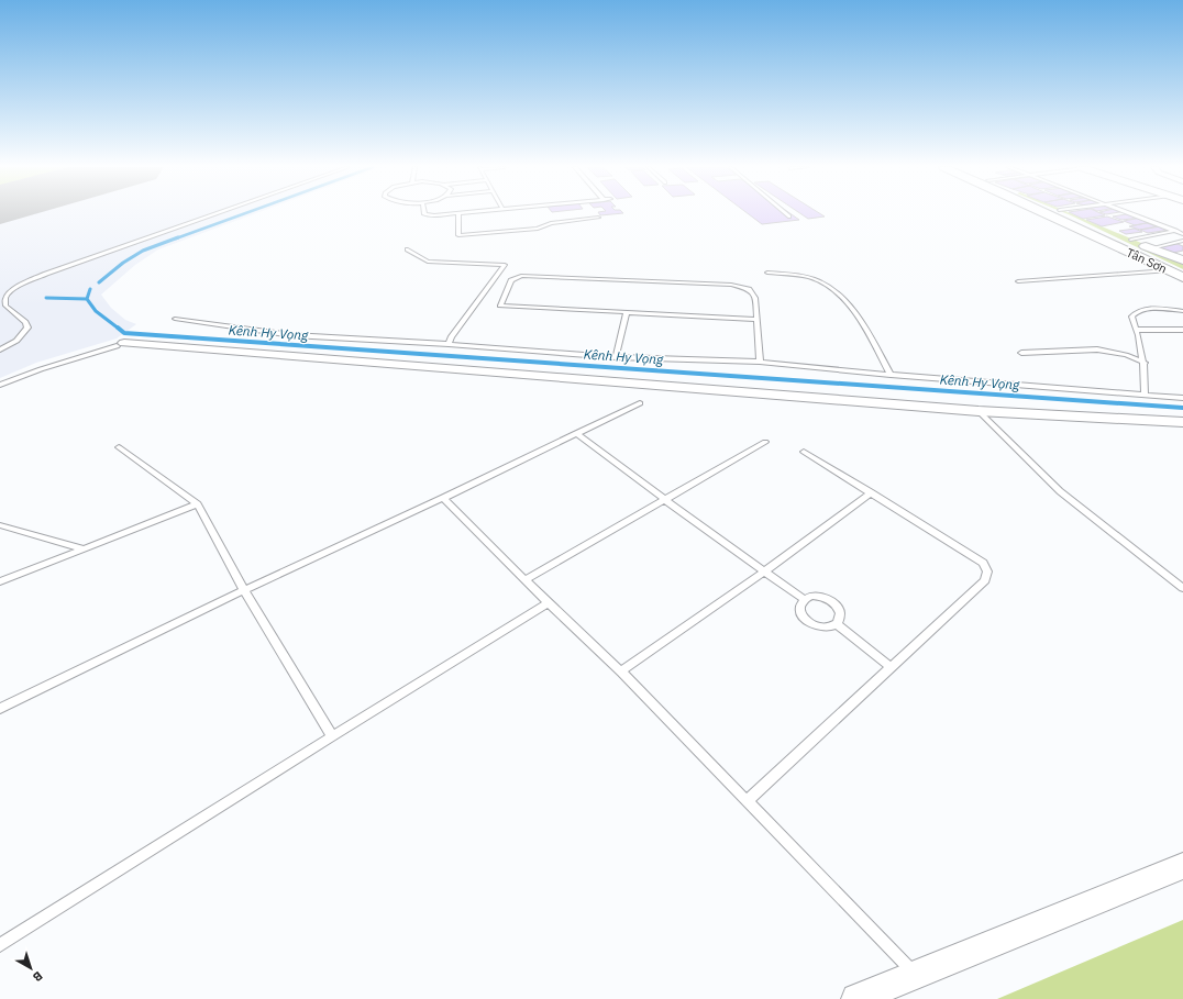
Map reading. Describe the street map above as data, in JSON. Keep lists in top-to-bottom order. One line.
{"streets":{"street":["Tân Sơn"]},"water":["Kênh Hy Vọng"],"north":"bottom right"}
